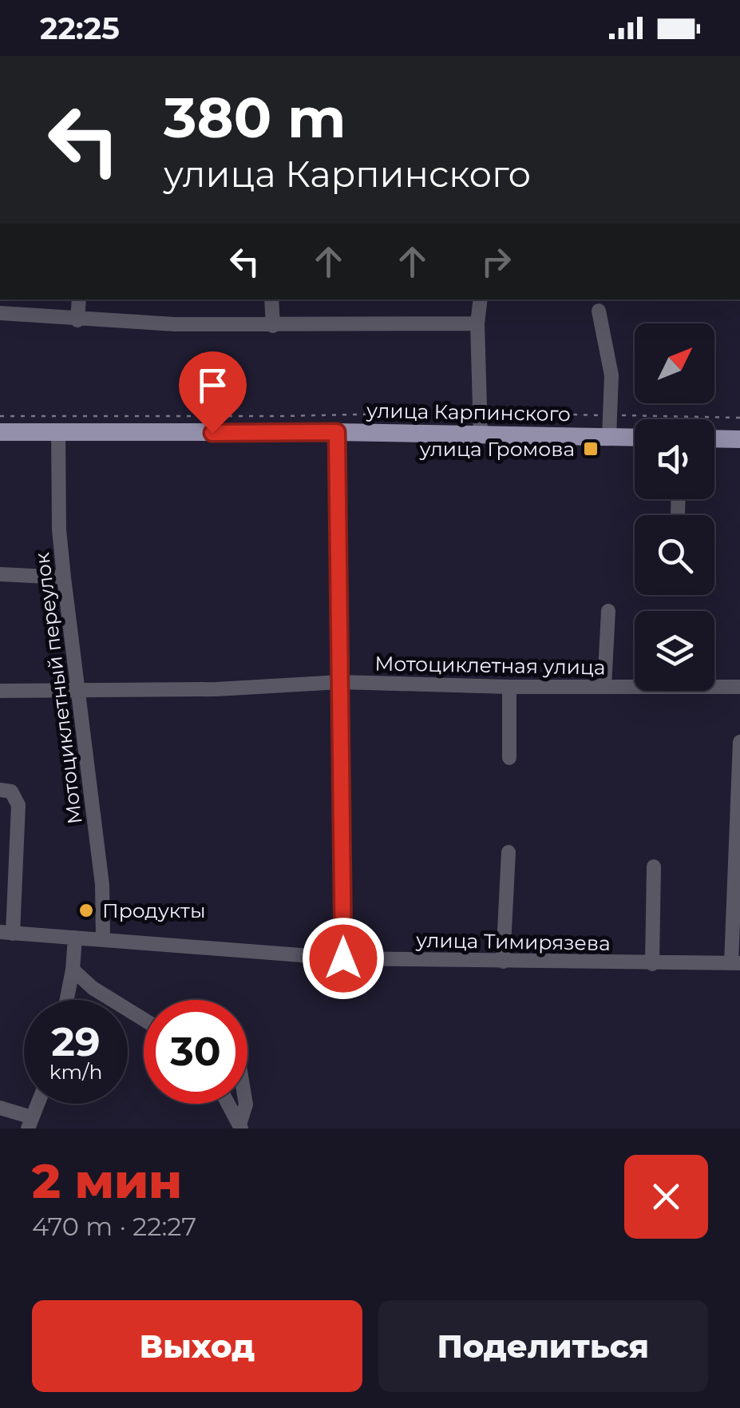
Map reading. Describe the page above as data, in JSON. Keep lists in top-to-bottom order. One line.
{"streets":{"main road":["улица Карпинского"],"street":["Мотоциклетная улица","Мотоциклетный переулок","улица Тимирязева"]},"crossings":[["улица Карпинского","Мотоциклетный переулок"],["Мотоциклетная улица","Мотоциклетный переулок"],["Мотоциклетный переулок","улица Тимирязева"]],"places":{"transit":["улица Громова"],"other":["Продукты"]},"north":"top right","page":{"status":"22:25","turn":["380 m","улица Карпинского"],"speed":"29 km/h","limit":"30","heading":["2 мин","470 m · 22:27"],"buttons":["Выход","Поделиться"]}}
